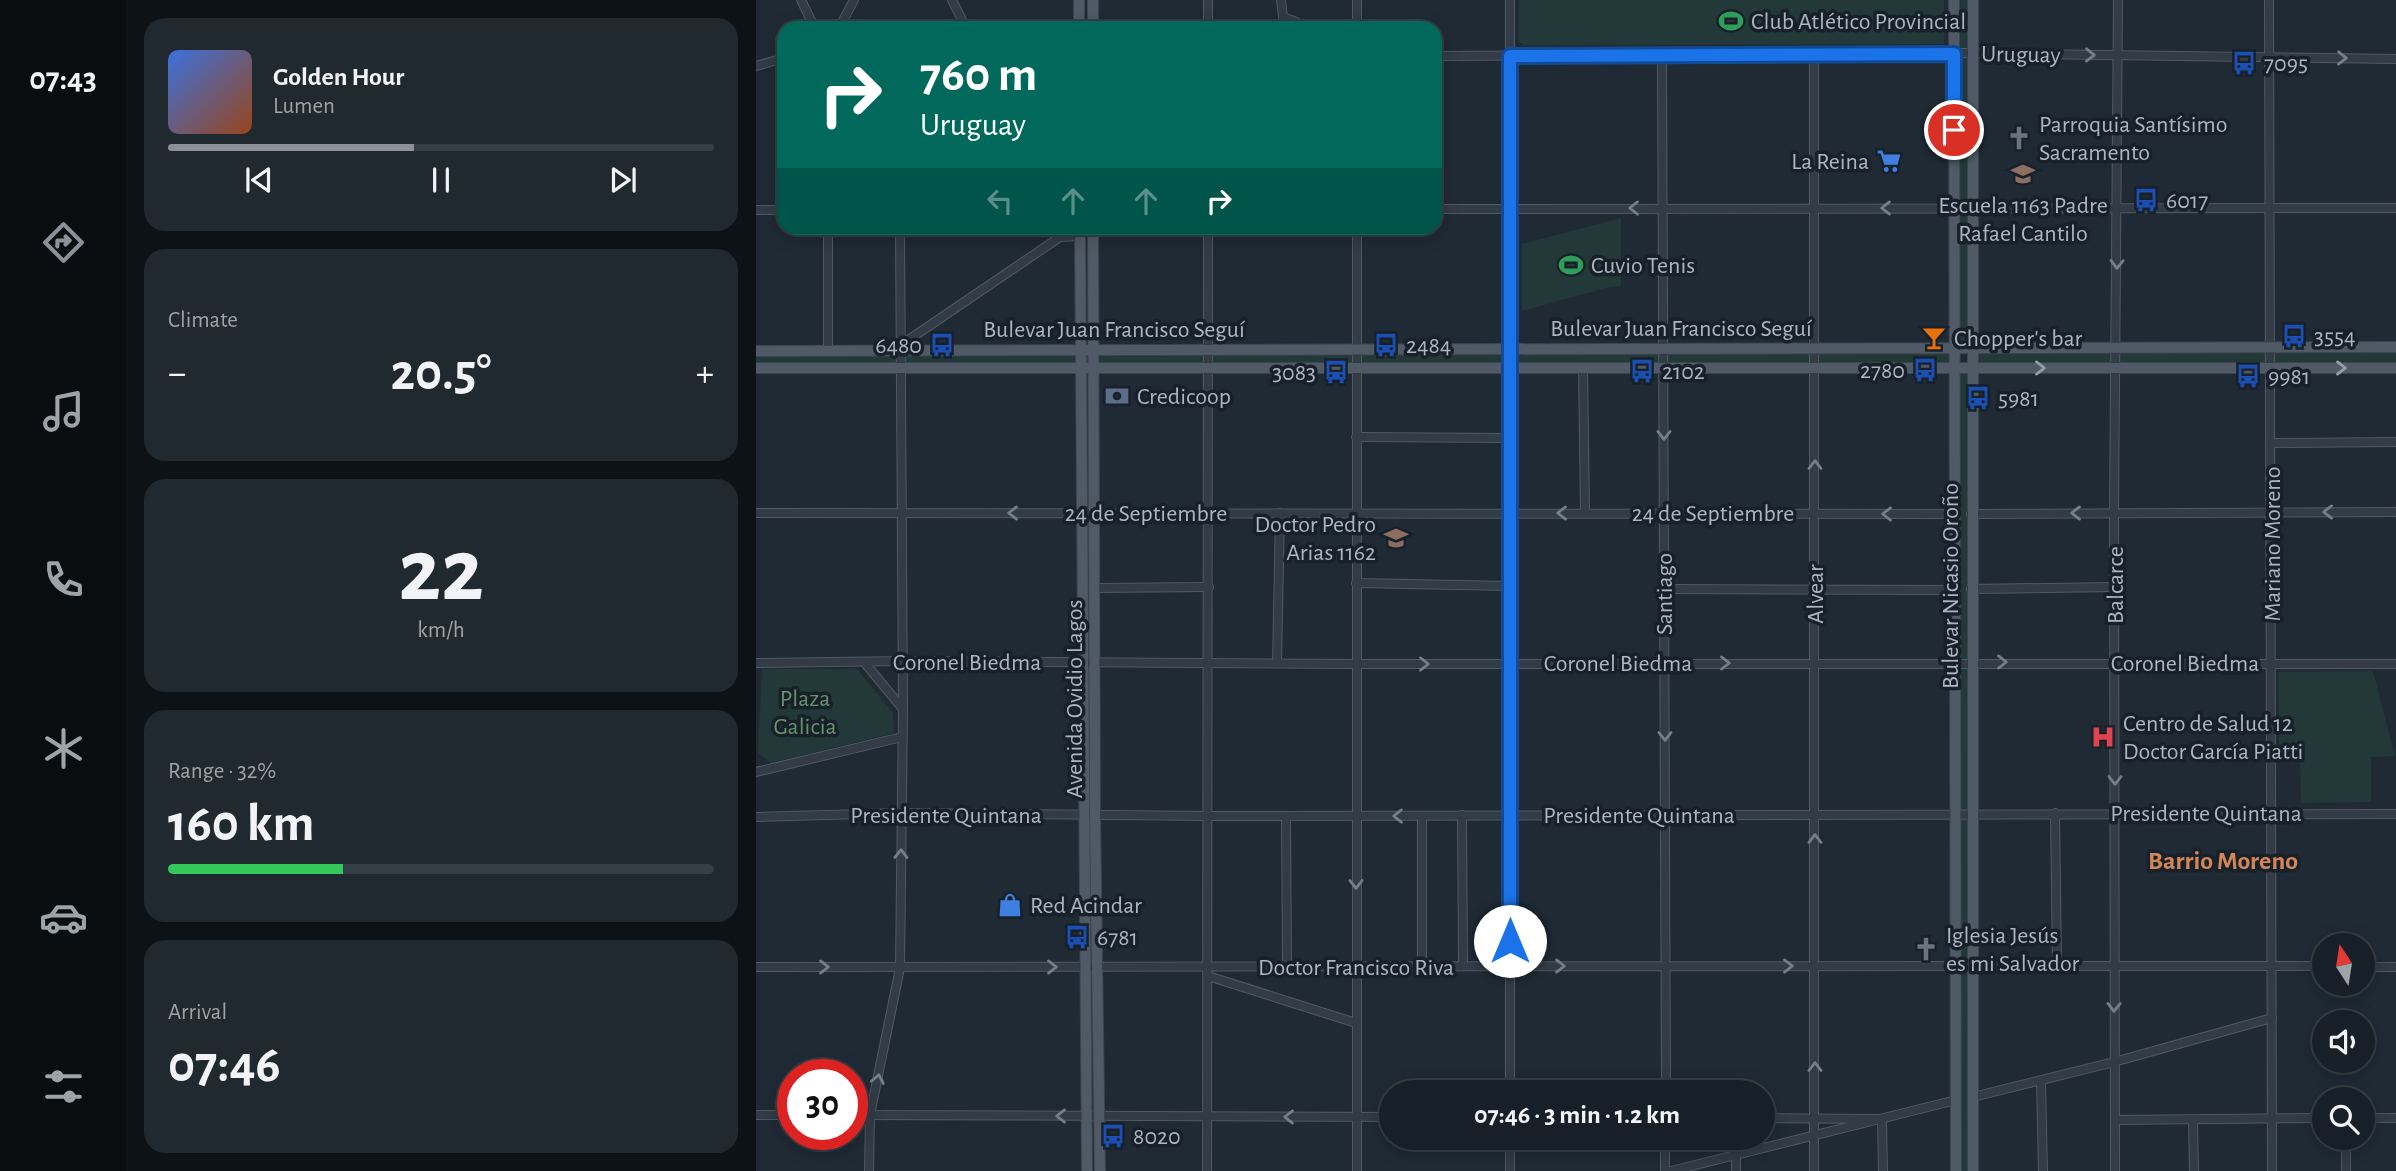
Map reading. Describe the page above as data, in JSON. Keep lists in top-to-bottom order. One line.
{"streets":{"main road":["Bulevar Juan Francisco Seguí","Bulevar Nicasio Oroño","Avenida Ovidio Lagos"],"street":["Uruguay","24 de Septiembre","Mariano Moreno","Balcarce","Santiago","Alvear","Coronel Biedma","Presidente Quintana","Doctor Francisco Riva"]},"crossings":[["Uruguay","Mariano Moreno"],["Uruguay","Balcarce"],["Uruguay","Bulevar Nicasio Oroño"],["Uruguay","Santiago"],["Uruguay","Alvear"],["Bulevar Juan Francisco Seguí","Mariano Moreno"],["Bulevar Juan Francisco Seguí","Balcarce"],["Bulevar Juan Francisco Seguí","Bulevar Nicasio Oroño"],["Bulevar Juan Francisco Seguí","Santiago"],["Bulevar Juan Francisco Seguí","Alvear"],["Bulevar Juan Francisco Seguí","Avenida Ovidio Lagos"],["24 de Septiembre","Bulevar Nicasio Oroño"],["24 de Septiembre","Santiago"],["24 de Septiembre","Alvear"],["24 de Septiembre","Avenida Ovidio Lagos"],["Mariano Moreno","Coronel Biedma"],["Mariano Moreno","Presidente Quintana"],["Balcarce","Coronel Biedma"],["Balcarce","Presidente Quintana"],["Bulevar Nicasio Oroño","Coronel Biedma"],["Bulevar Nicasio Oroño","Presidente Quintana"],["Bulevar Nicasio Oroño","Doctor Francisco Riva"],["Santiago","Coronel Biedma"],["Santiago","Presidente Quintana"],["Santiago","Doctor Francisco Riva"],["Alvear","Coronel Biedma"],["Alvear","Presidente Quintana"],["Alvear","Doctor Francisco Riva"],["Coronel Biedma","Avenida Ovidio Lagos"],["Avenida Ovidio Lagos","Presidente Quintana"],["Avenida Ovidio Lagos","Doctor Francisco Riva"]],"one_way":["Alvear","Doctor Francisco Riva"],"districts":["Barrio Moreno"],"parks":["Plaza Galicia"],"places":{"sports":["Club Atlético Provincial","Cuvio Tenis"],"bus stop":["7095","6017","3554","6480","2484","2780","2102","3083","9981","5981","6781","8020"],"church":["Parroquia Santísimo Sacramento","Iglesia Jesús es mi Salvador"],"supermarket":["La Reina"],"school or university":["Escuela 1163 Padre Rafael Cantilo","Doctor Pedro Arias 1162"],"bar":["Chopper's bar"],"bank":["Credicoop"],"hospital":["Centro de Salud 12 Doctor García Piatti"],"shop":["Red Acindar"]},"north":"top","page":{"tabs":"07:43","turn":["760 m","Uruguay"],"song":["Golden Hour","Lumen"],"tile":["Climate",["22","km/h"],["Range · 32%","160 km"],["Arrival","07:46"]],"heat":["−","20.5°","+"],"limit":"30","trip":"07:46 · 3 min · 1.2 km"}}
